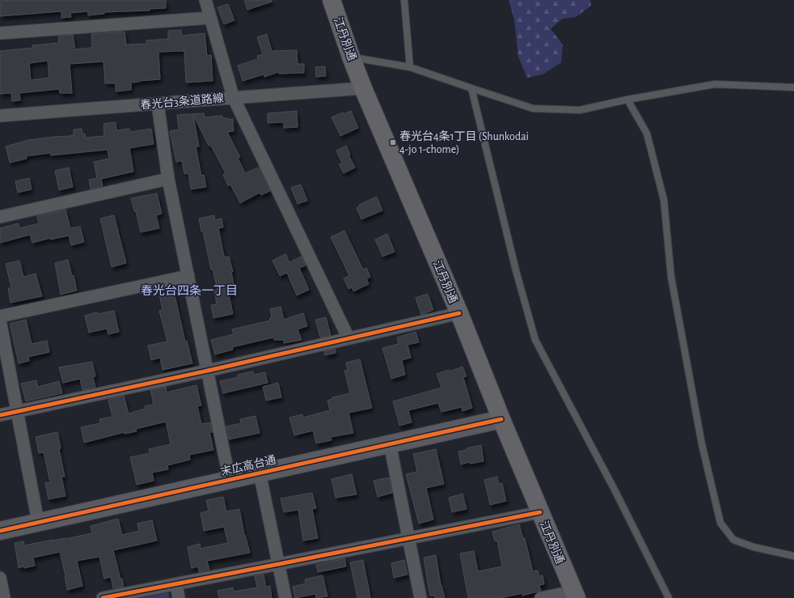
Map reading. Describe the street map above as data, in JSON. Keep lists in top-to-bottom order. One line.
{"streets":{"main road":["江丹別通"],"street":["春光台3条道路線","末広高台通"]},"crossings":[["江丹別通","春光台3条道路線"],["江丹別通","末広高台通"]],"districts":["春光台四条一丁目"],"places":{"transit":["春光台4条1丁目 (Shunkodai 4-jo 1-chome)"]}}
